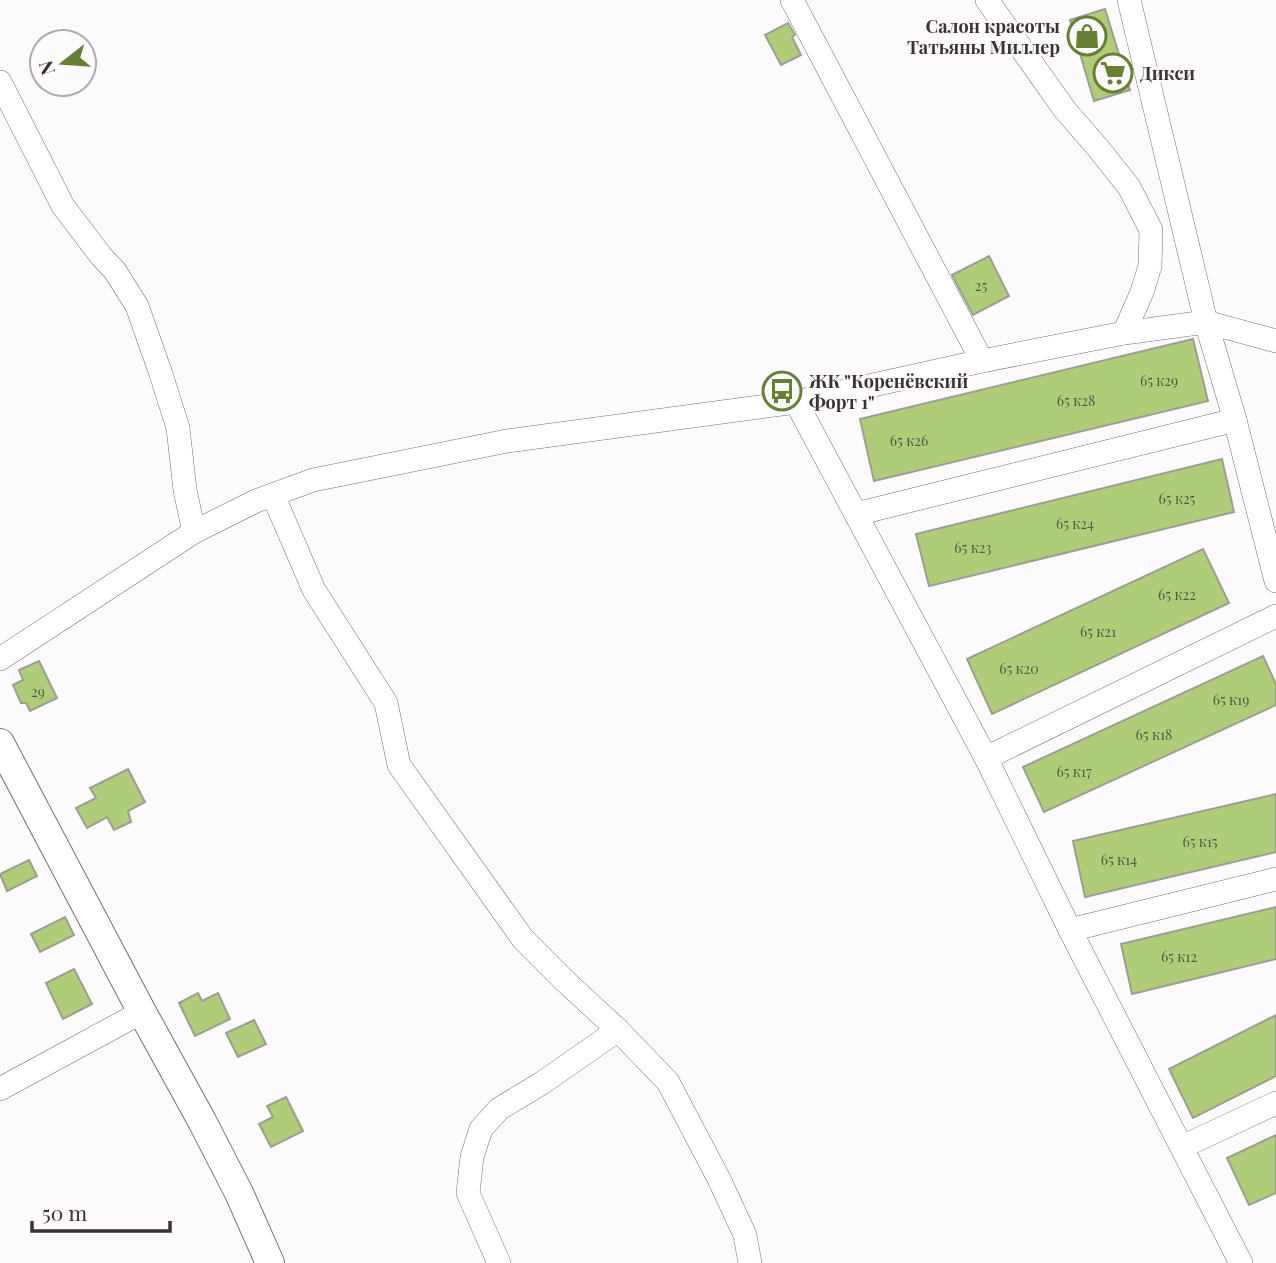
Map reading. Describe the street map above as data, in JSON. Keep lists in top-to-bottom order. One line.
{"places":{"shop":["Салон красоты Татьяны Миллер"],"supermarket":["Дикси"],"bus stop":["ЖК \"Коренёвский Форт 1\""]},"house_numbers":["25","65 к29","65 к28","65 к26","65 к25","65 к24","65 к23","65 к22","65 к21","65 к20","29","65 к19","65 к18","65 к17","65 к15","65 к14","65 к12"],"scale_bar":"50 m","north":"left"}
